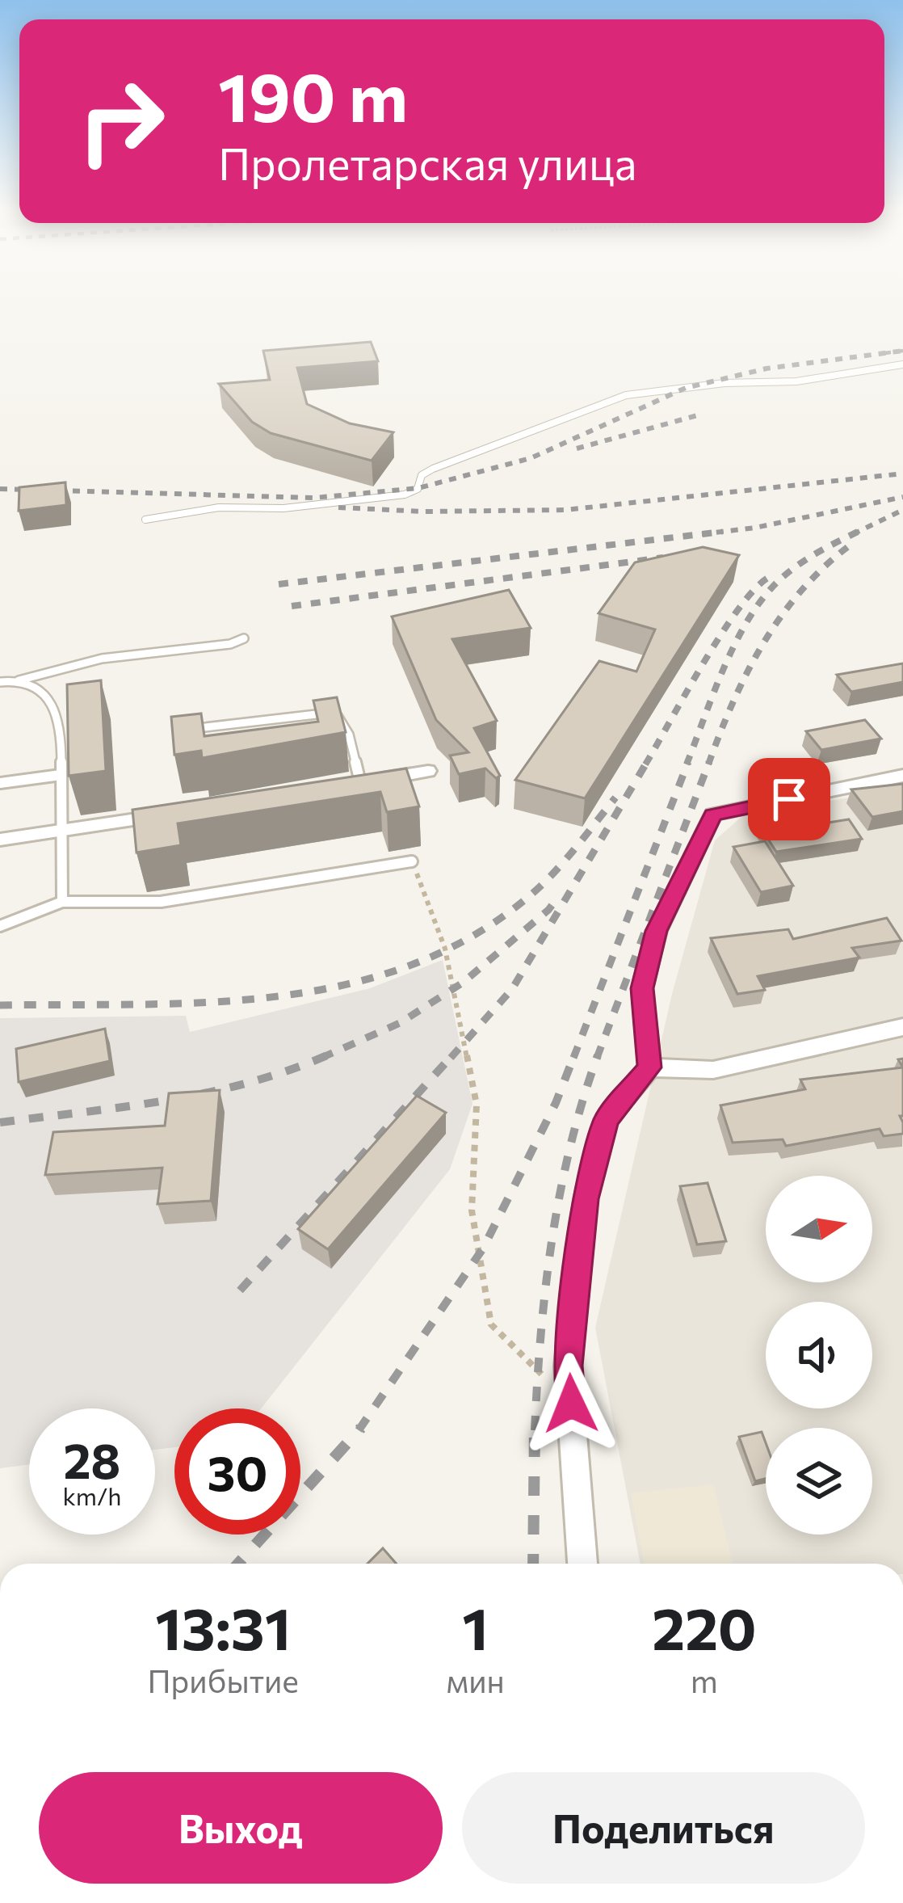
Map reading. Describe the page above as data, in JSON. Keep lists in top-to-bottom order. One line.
{"north":"right","page":{"turn":["190 m","Пролетарская улица"],"speed":"28 km/h","limit":"30","eta":["13:31","Прибытие","1","мин","220","m"],"buttons":["Выход","Поделиться"]}}
